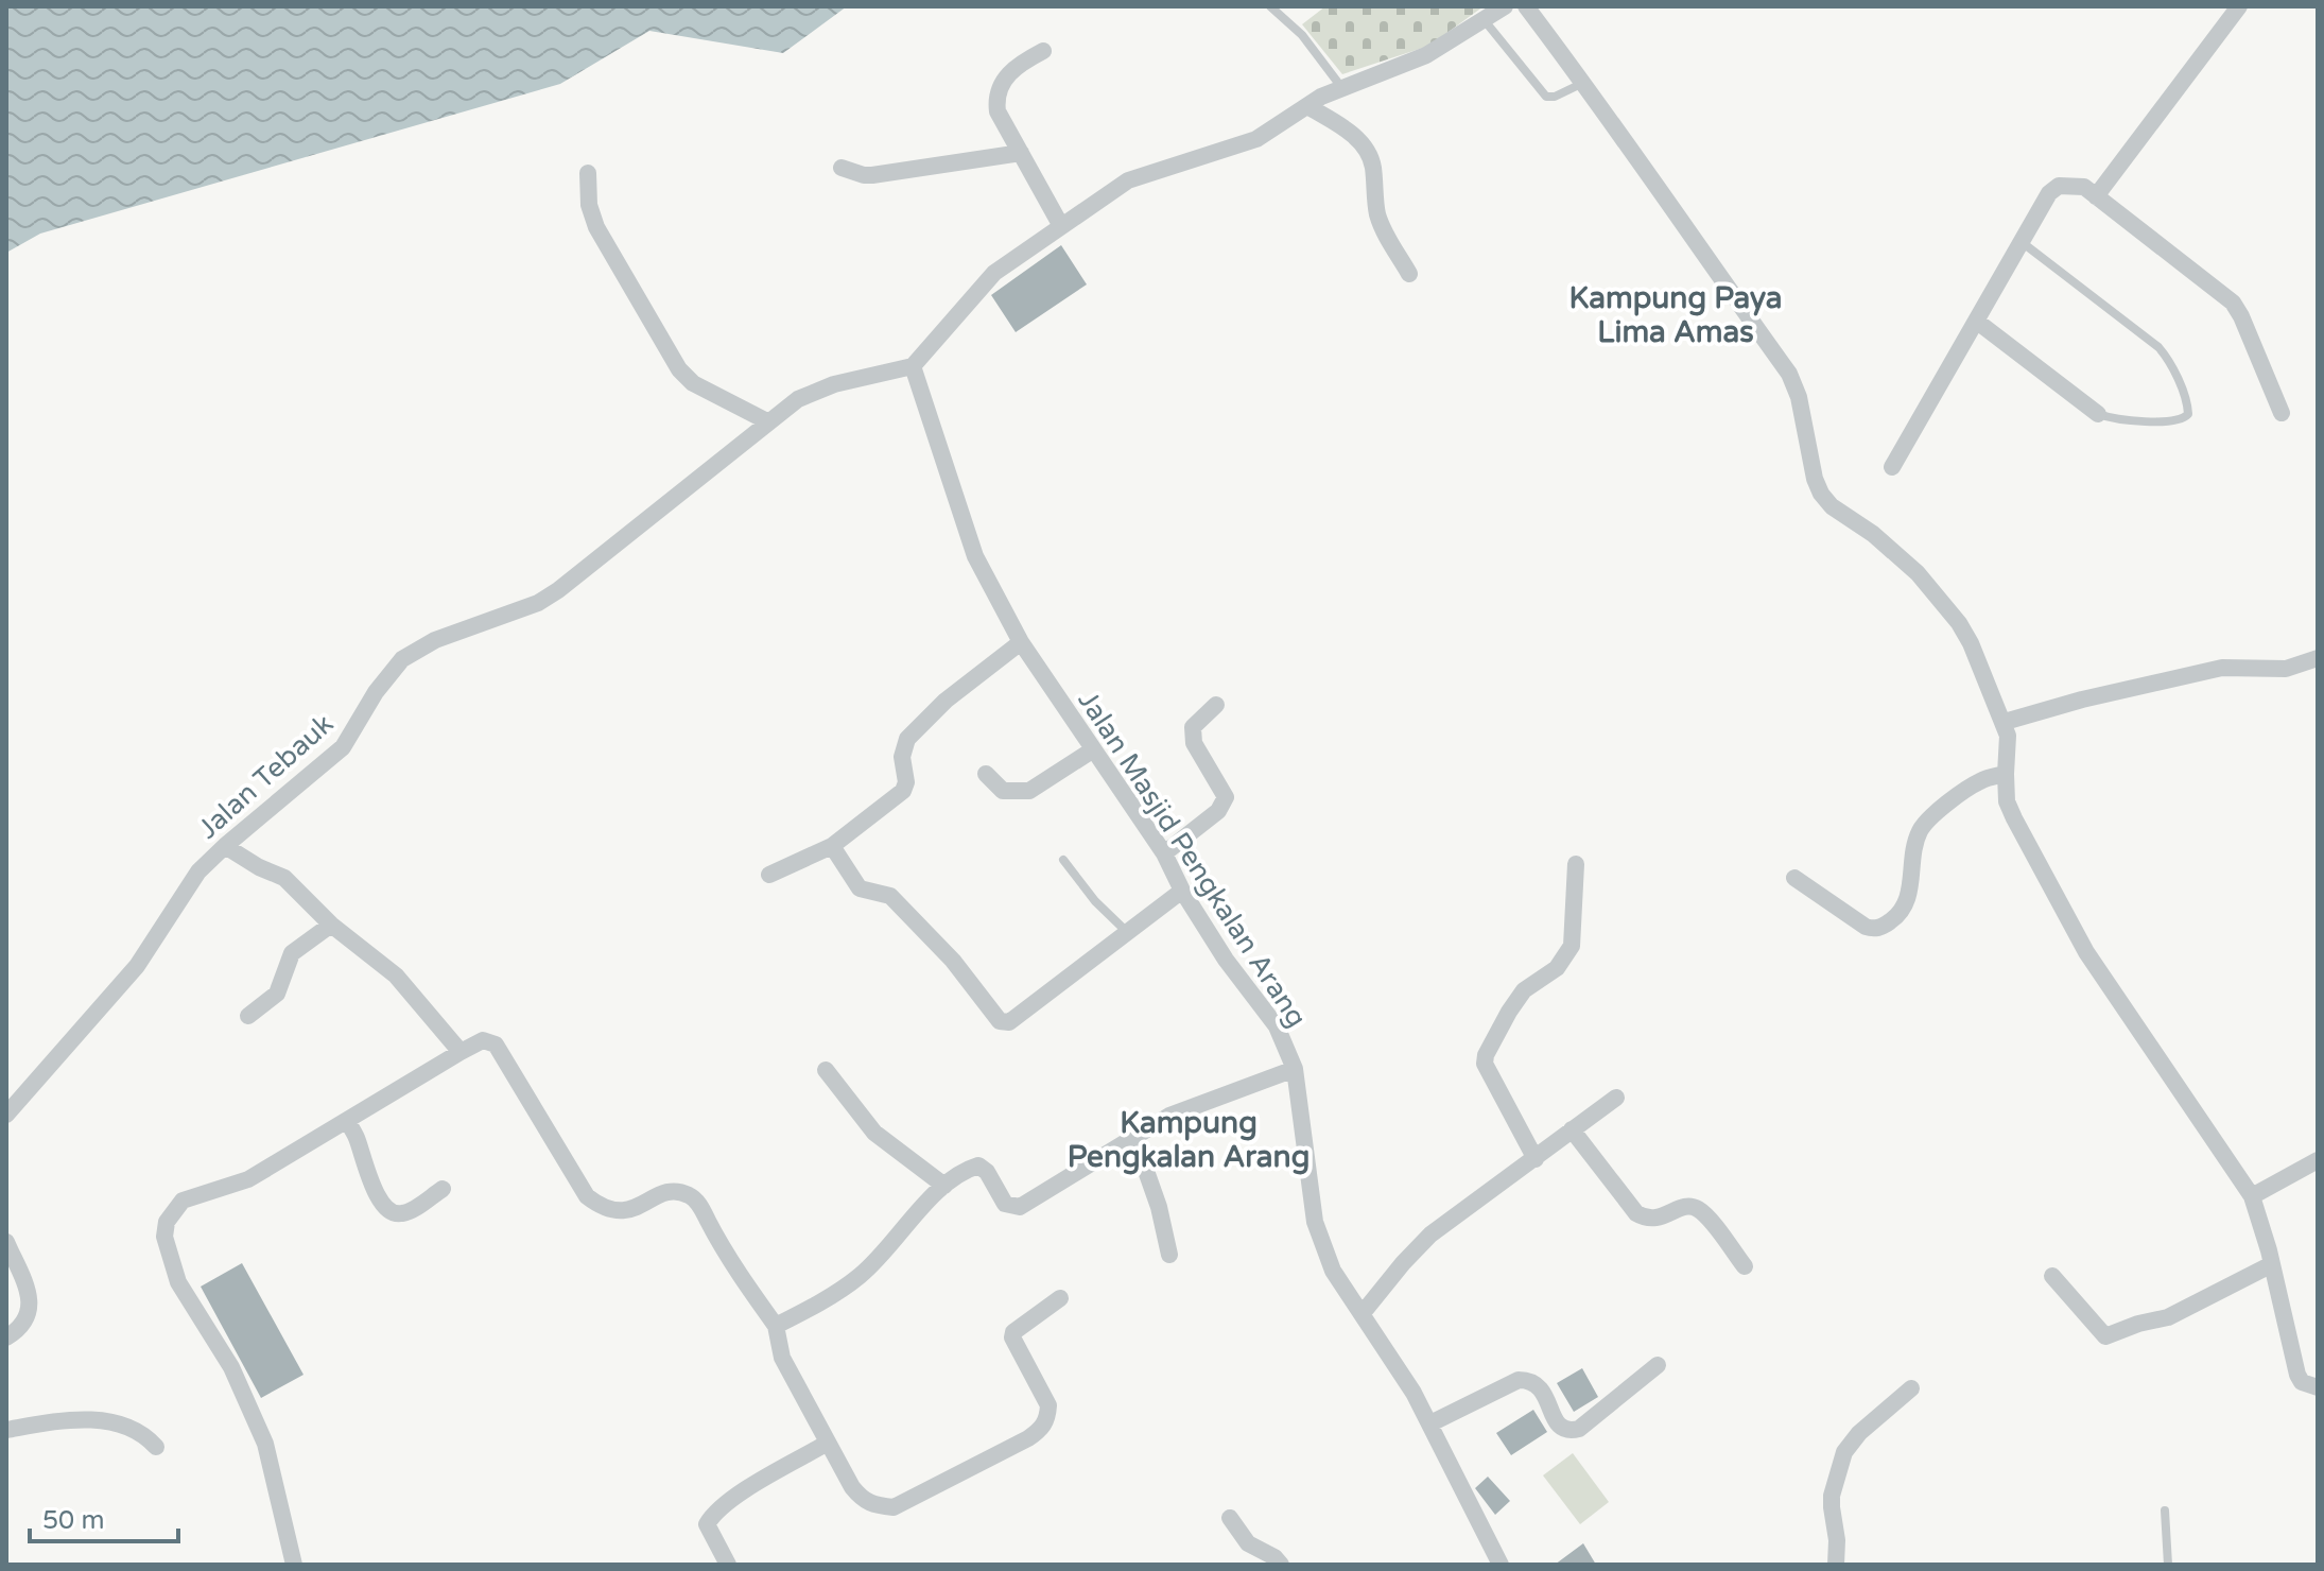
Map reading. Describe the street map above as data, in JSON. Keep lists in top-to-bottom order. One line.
{"streets":{"street":["Jalan Tebauk","Jalan Masjid Pengkalan Arang"]},"crossings":[["Jalan Tebauk","Jalan Masjid Pengkalan Arang"]],"districts":["Kampung Paya Lima Amas","Kampung Pengkalan Arang"],"scale_bar":"50 m"}
